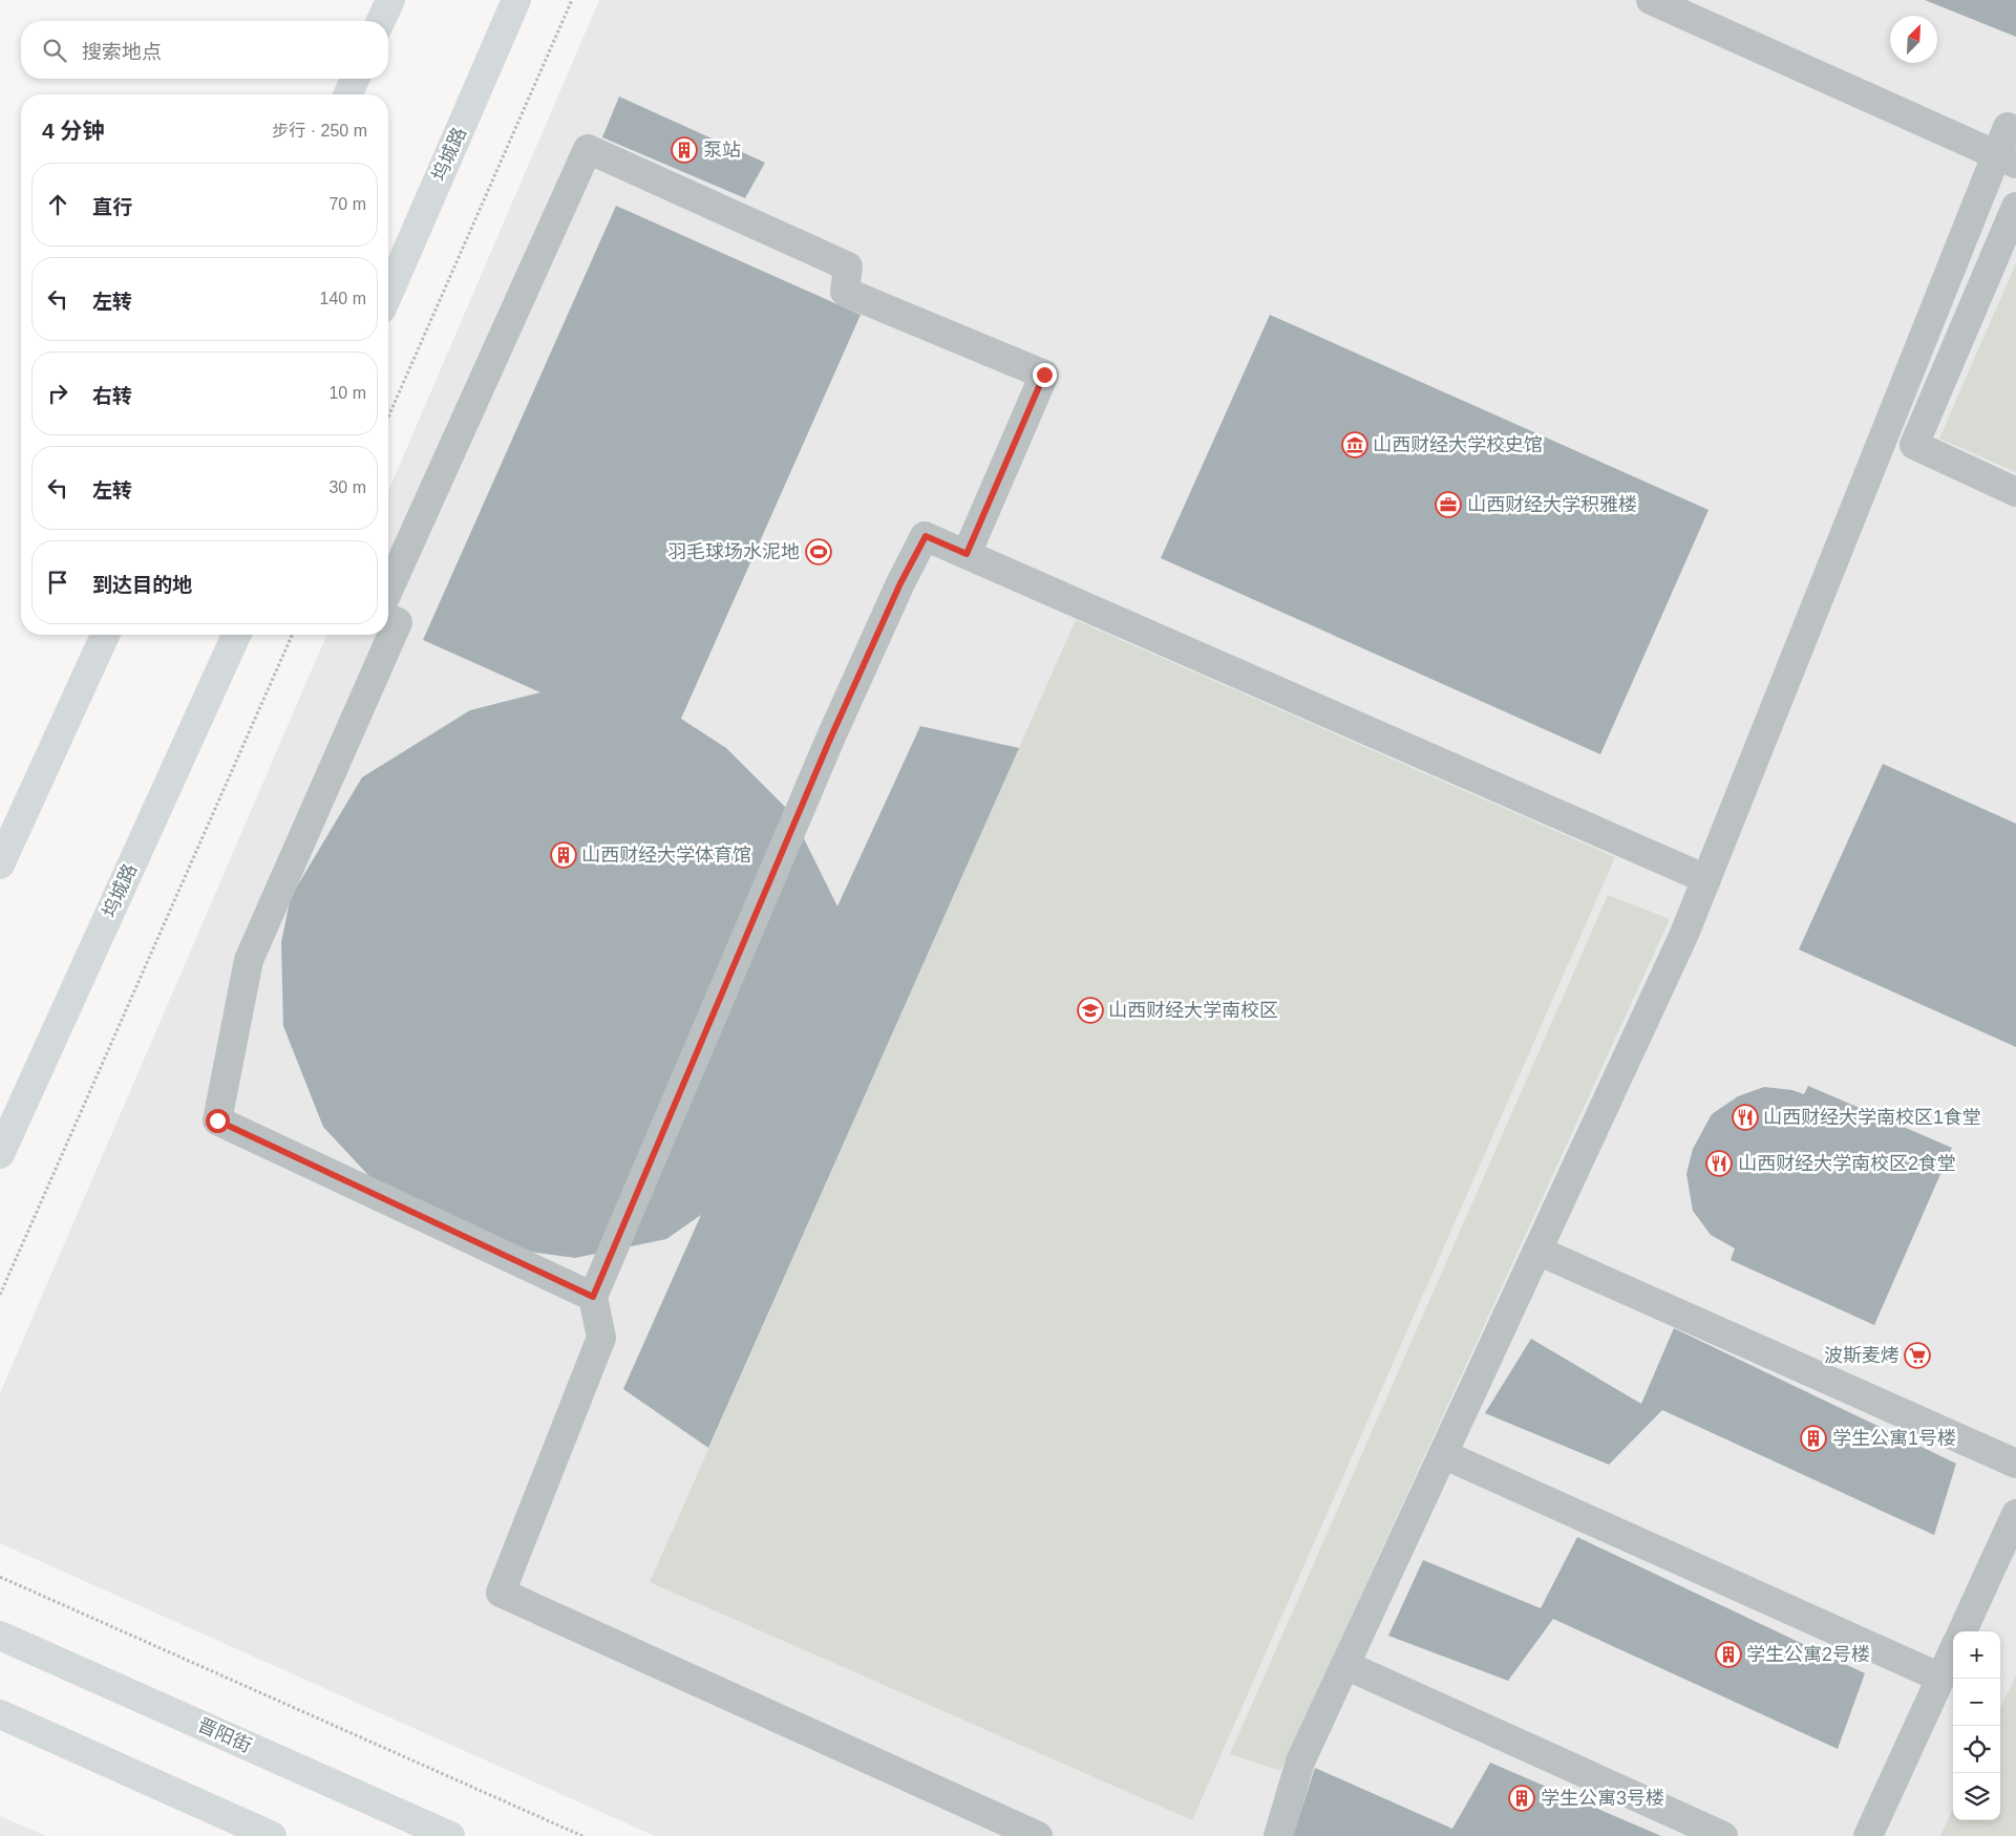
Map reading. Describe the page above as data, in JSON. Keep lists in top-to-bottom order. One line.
{"streets":{"main road":["坞城路","晋阳街"]},"places":{"building":["泵站","山西财经大学体育馆","学生公寓1号楼","学生公寓2号楼","学生公寓3号楼"],"museum":["山西财经大学校史馆"],"office":["山西财经大学积雅楼"],"sports":["羽毛球场水泥地"],"school or university":["山西财经大学南校区"],"restaurant":["山西财经大学南校区1食堂","山西财经大学南校区2食堂"],"supermarket":["波斯麦烤"]},"north":"top right","page":{"search":"搜索地点","heading":["4 分钟","步行 · 250 m"],"list":[["直行","70 m"],["左转","140 m"],["右转","10 m"],["左转","30 m"],"到达目的地"],"map_buttons":["+","−"]}}
